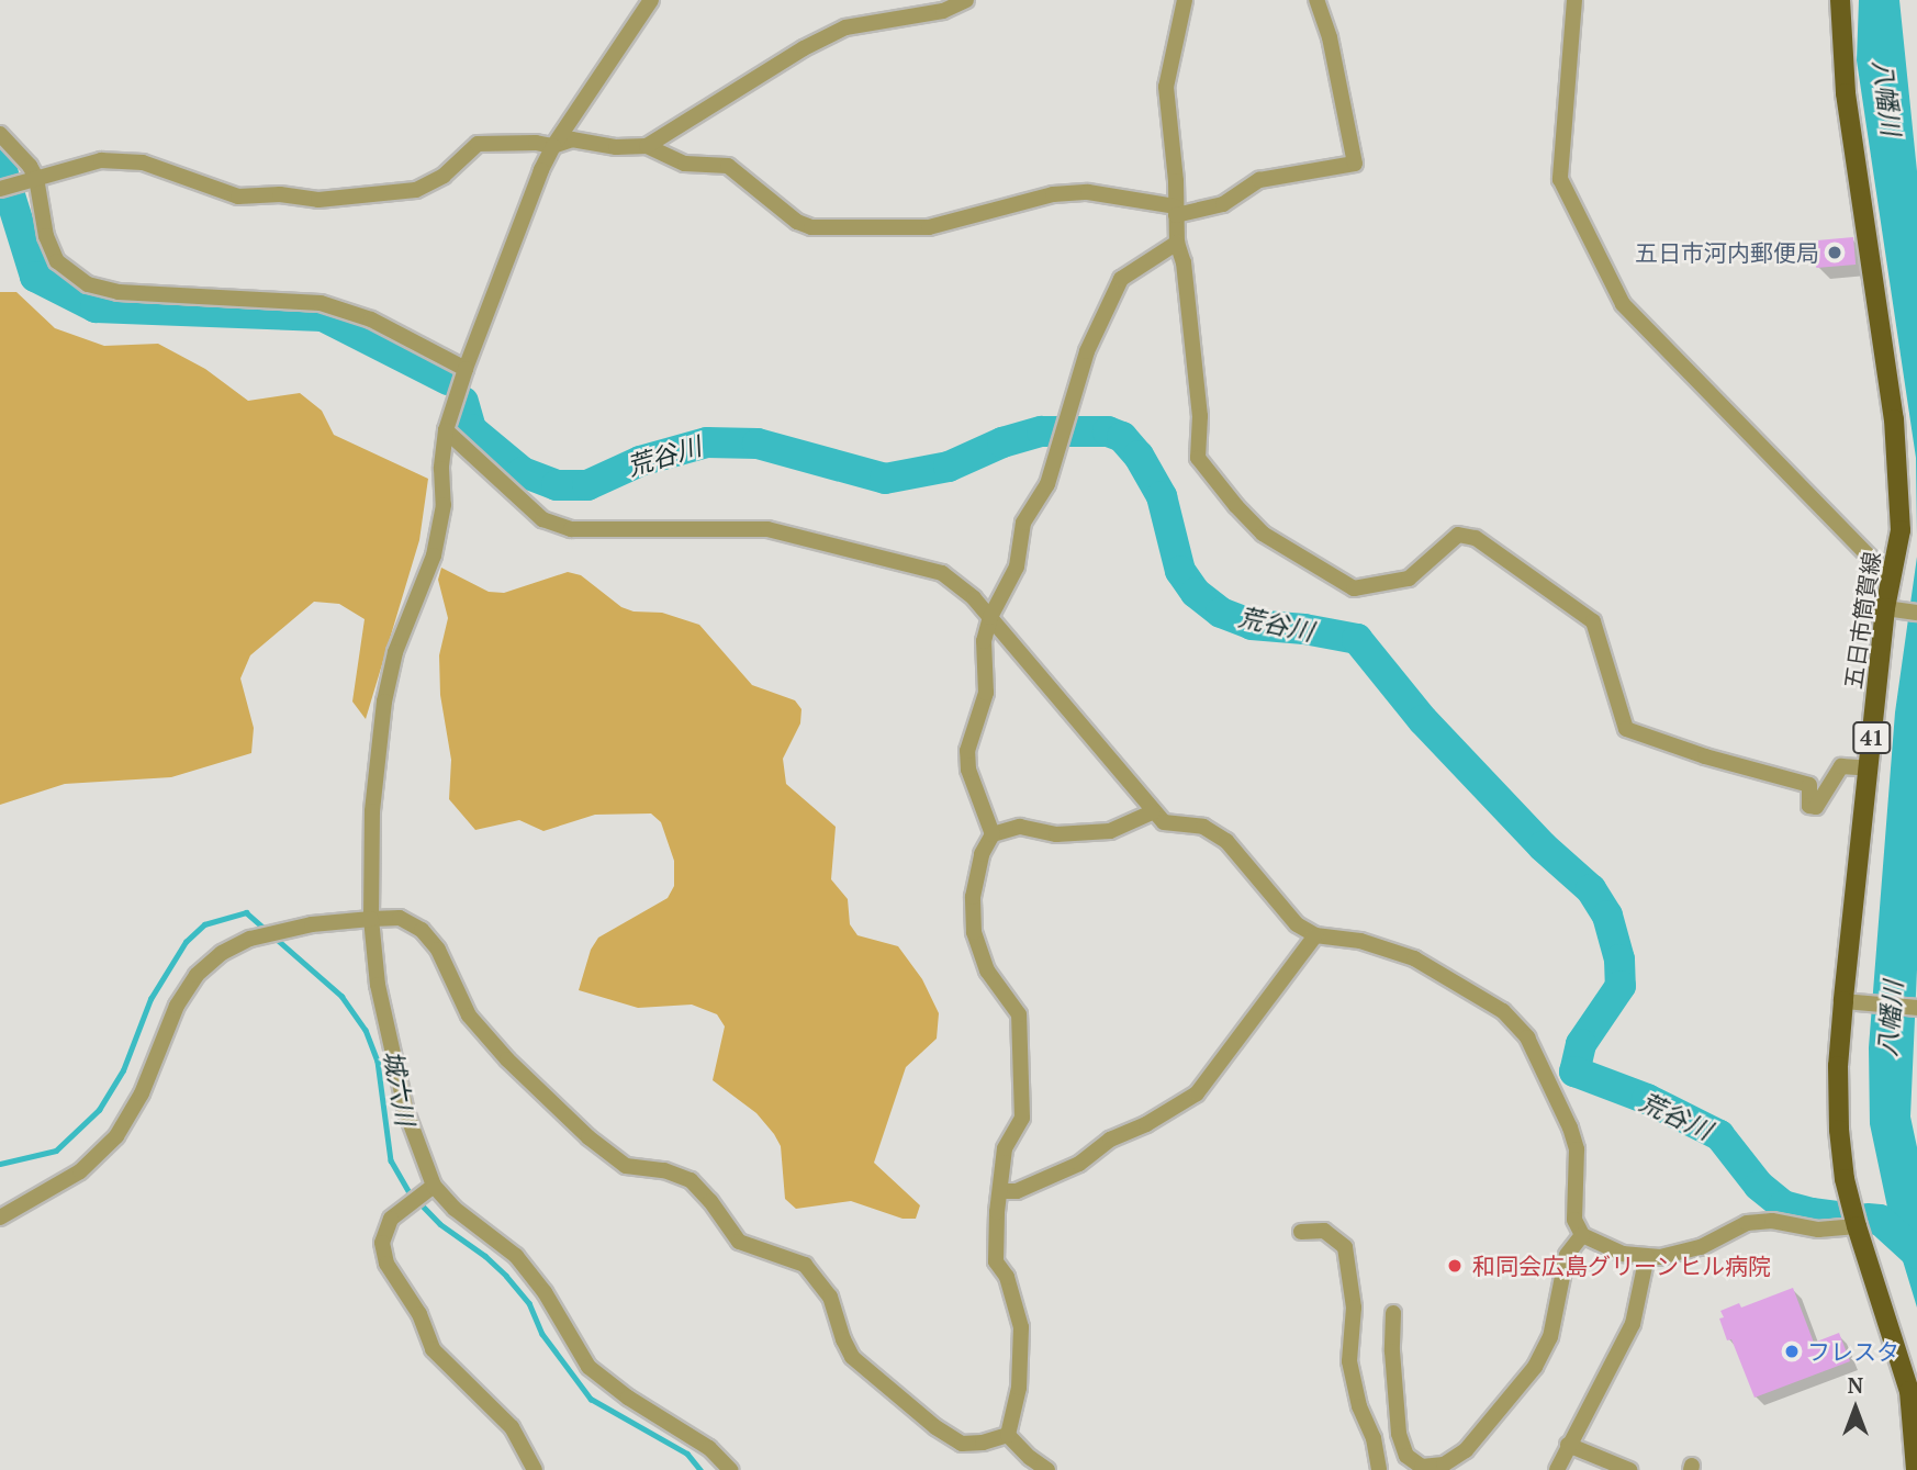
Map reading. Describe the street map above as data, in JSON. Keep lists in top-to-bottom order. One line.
{"streets":{"main road":["五日市筒賀線","41"]},"water":["八幡川","荒谷川","城六川"],"places":["五日市河内郵便局","和同会広島グリーンヒル病院","フレスタ"],"north":"top"}
